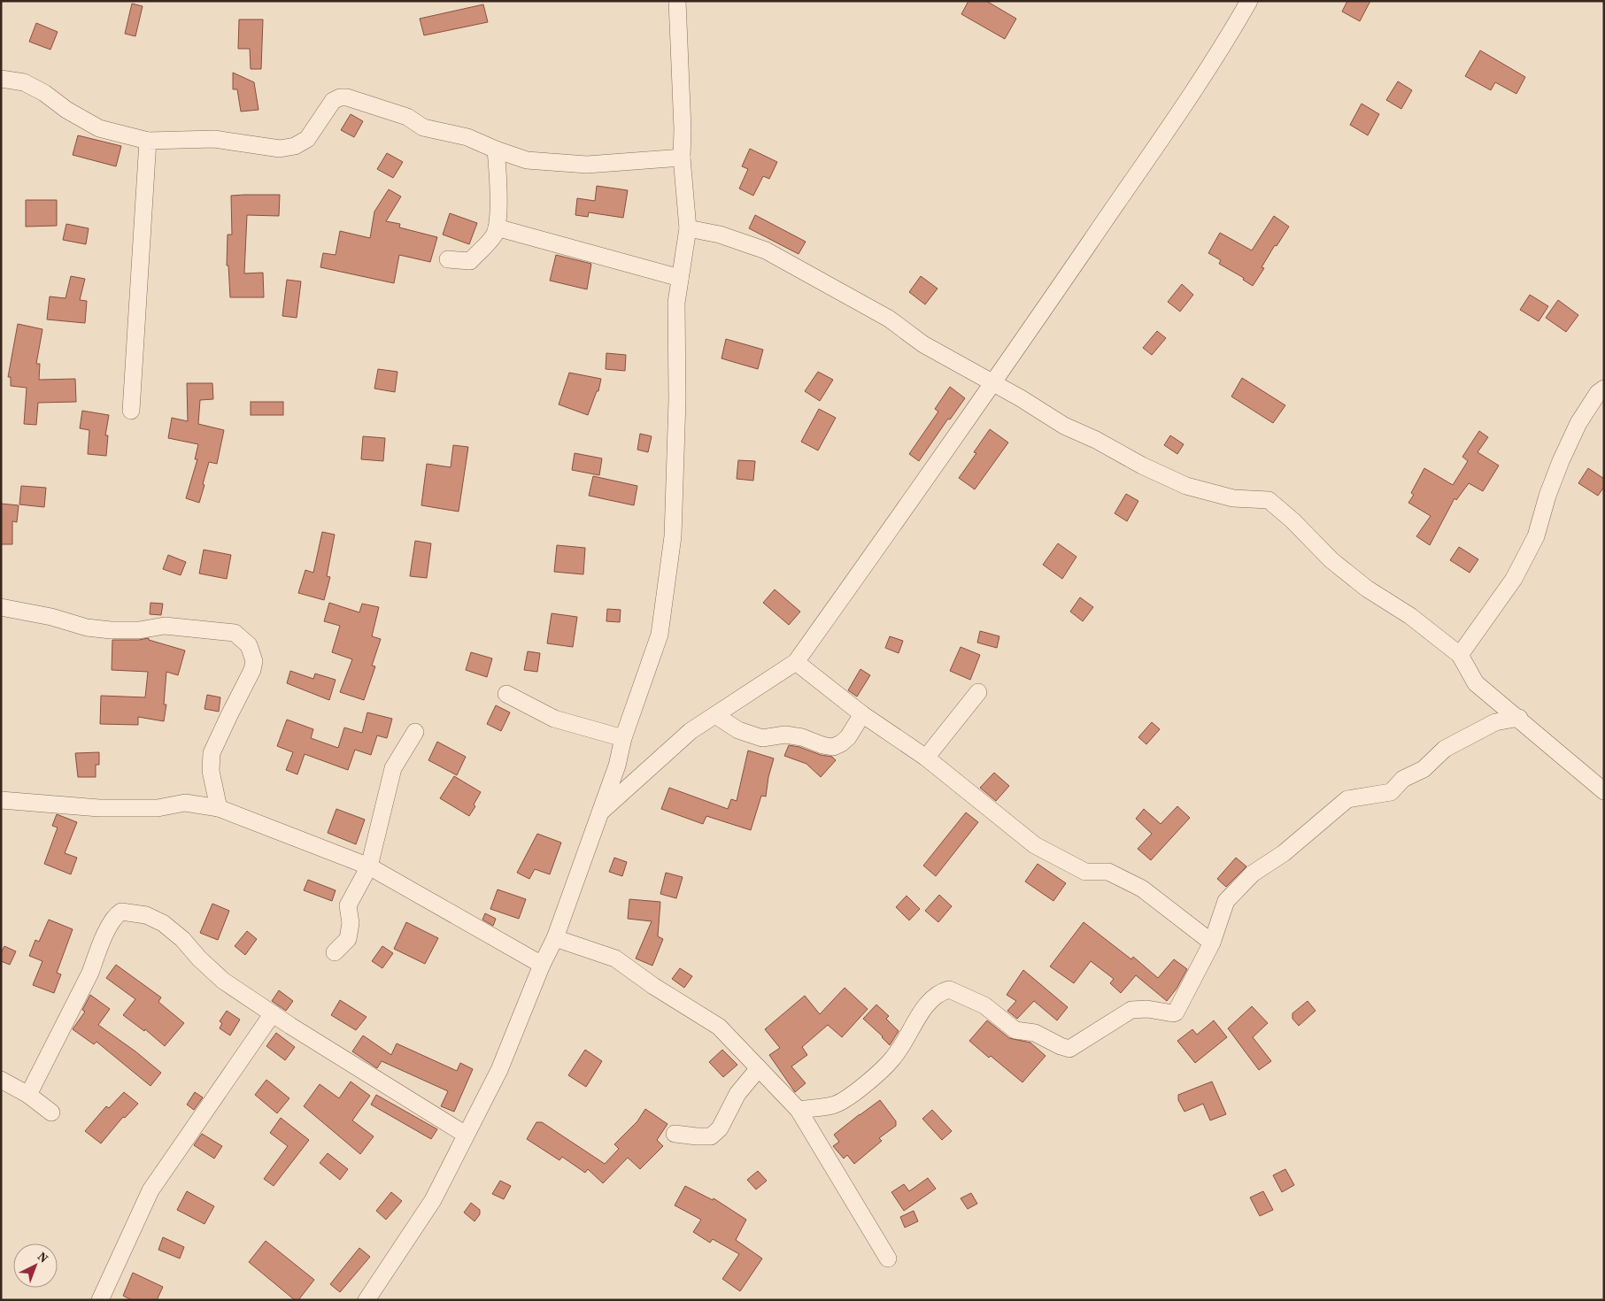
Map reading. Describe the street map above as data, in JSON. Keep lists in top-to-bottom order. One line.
{"north":"top right"}
